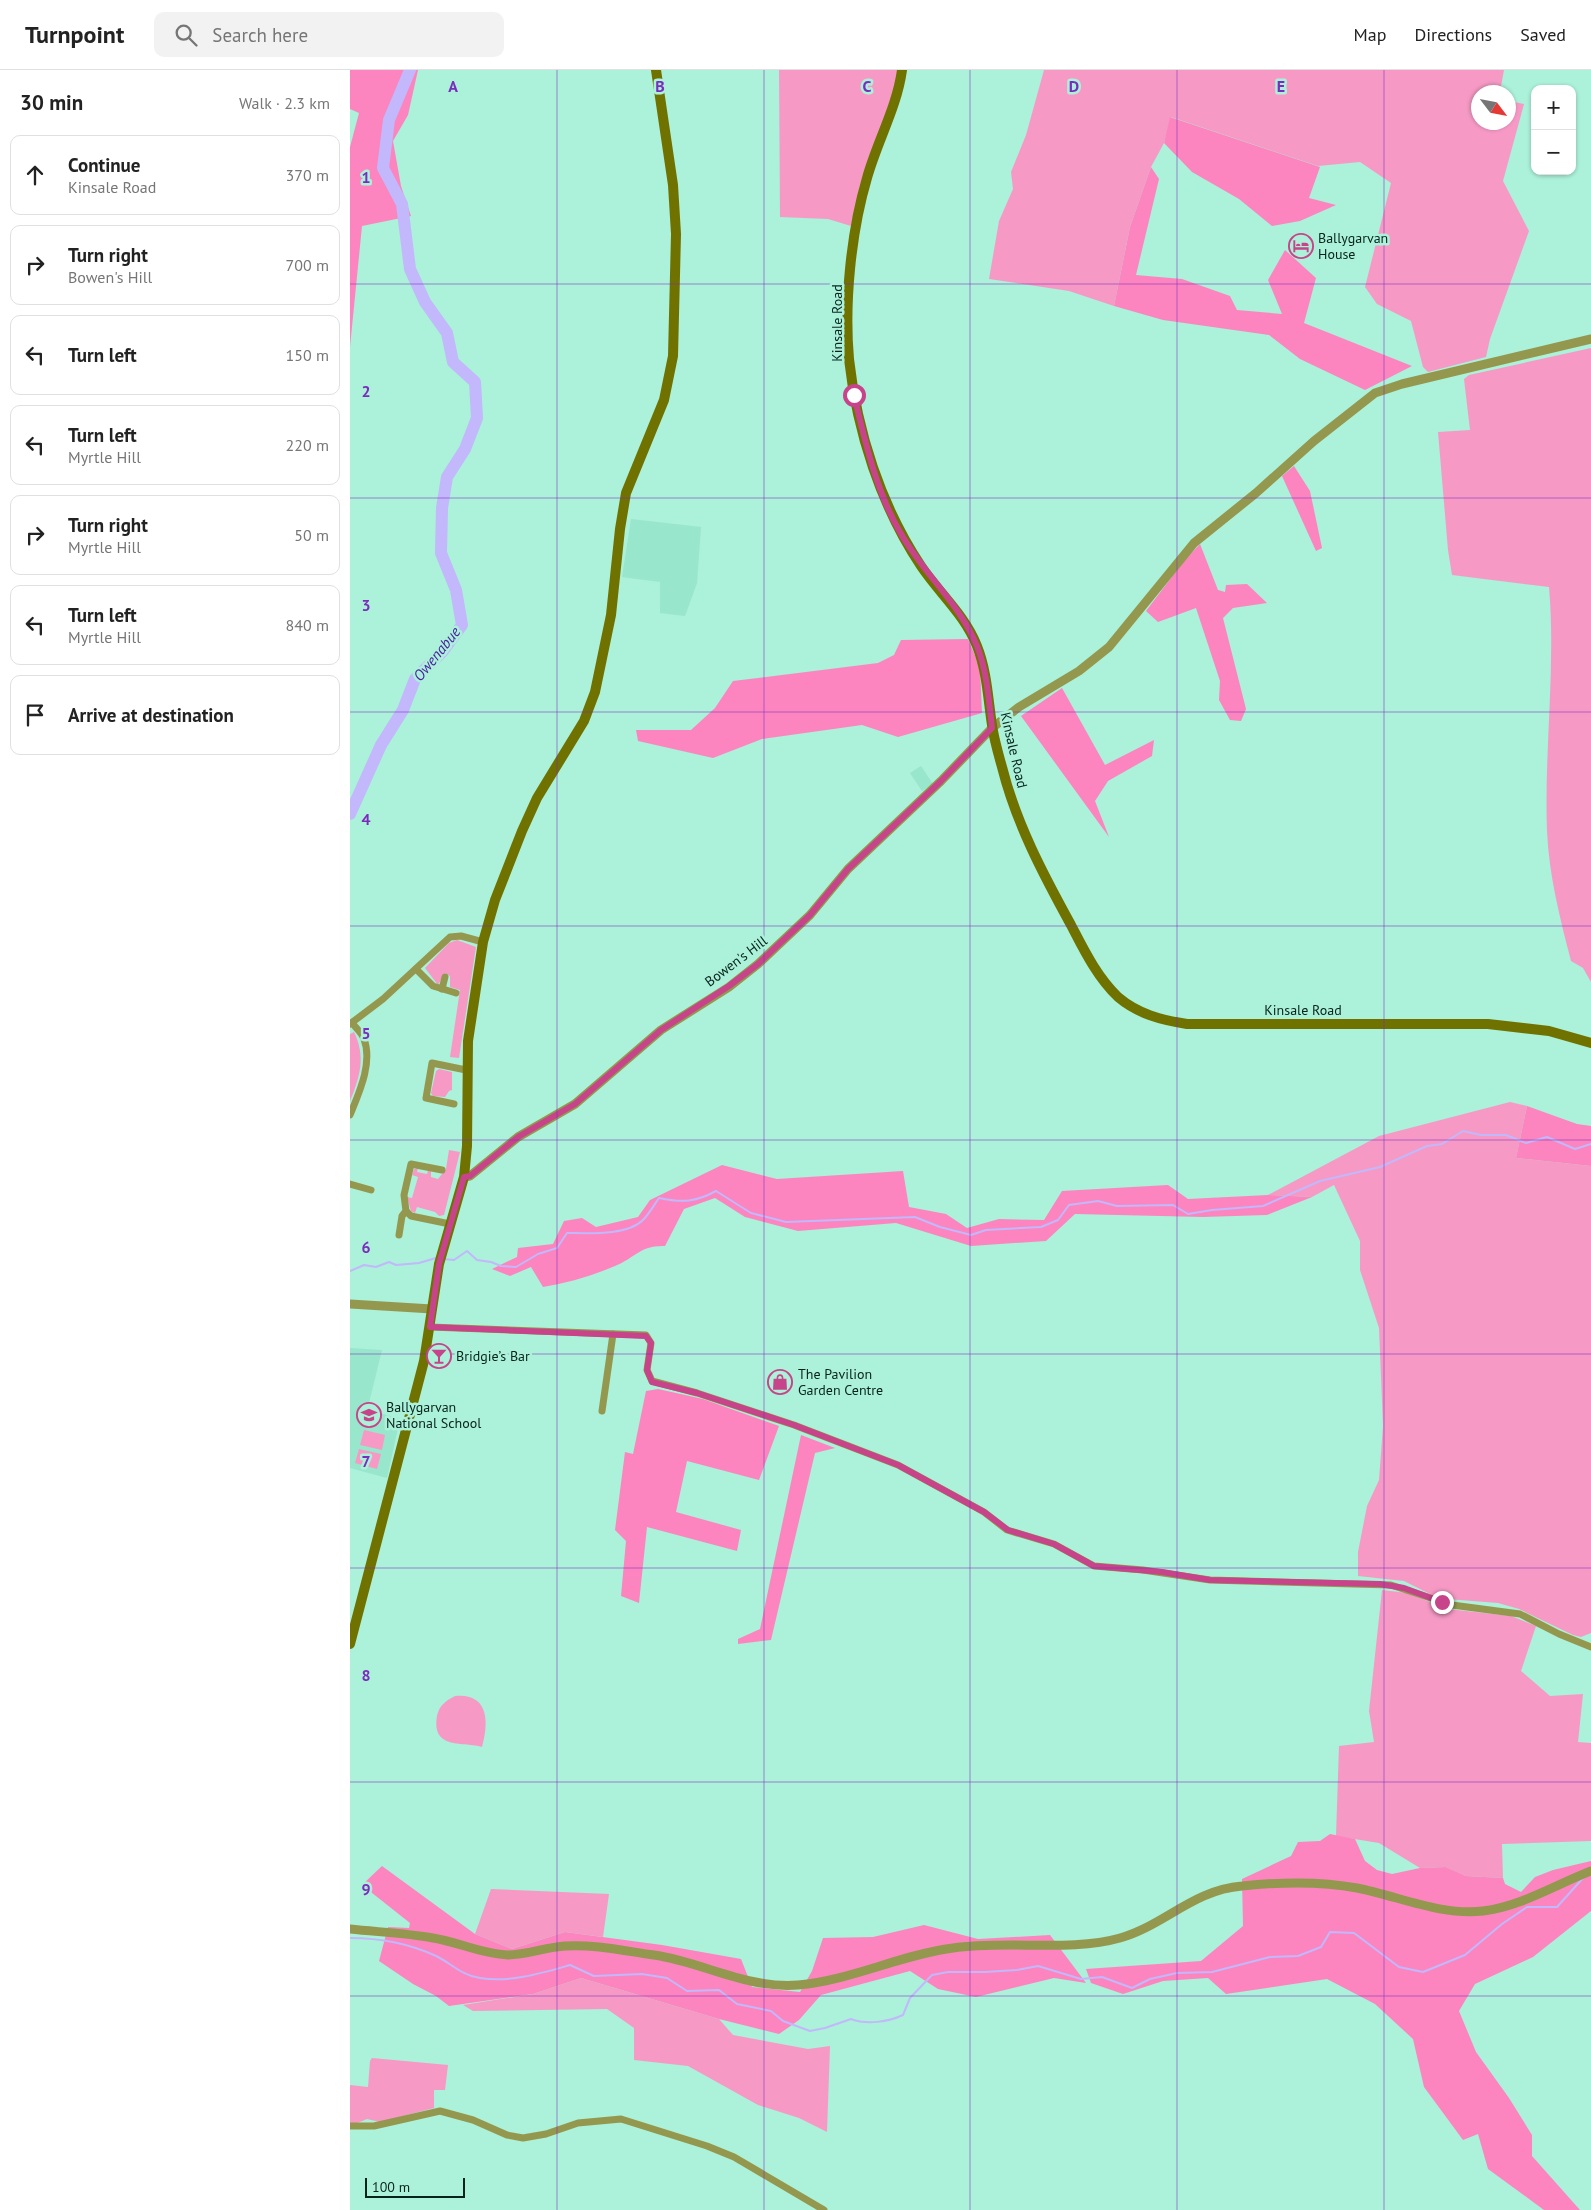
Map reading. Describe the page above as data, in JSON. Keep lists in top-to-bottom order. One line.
{"streets":{"main road":["Kinsale Road"],"street":["Bowen's Hill"]},"crossings":[["Kinsale Road","Bowen's Hill"]],"water":["Owenabue"],"places":{"hotel":["Ballygarvan House"],"bar":["Bridgie’s Bar"],"shop":["The Pavilion Garden Centre"],"school or university":["Ballygarvan National School"]},"scale_bar":"100 m","north":"bottom right","page":{"header":"Turnpoint","search":"Search here","nav":["Map","Directions","Saved"],"heading":["30 min","Walk · 2.3 km"],"map_buttons":["+","−"],"list":[["Continue","Kinsale Road","370 m"],["Turn right","Bowen's Hill","700 m"],["Turn left","150 m"],["Turn left","Myrtle Hill","220 m"],["Turn right","Myrtle Hill","50 m"],["Turn left","Myrtle Hill","840 m"],"Arrive at destination"],"scale":"100 m"},"grid":{"columns":["A","B","C","D","E"],"rows":["1","2","3","4","5","6","7","8","9"]}}
